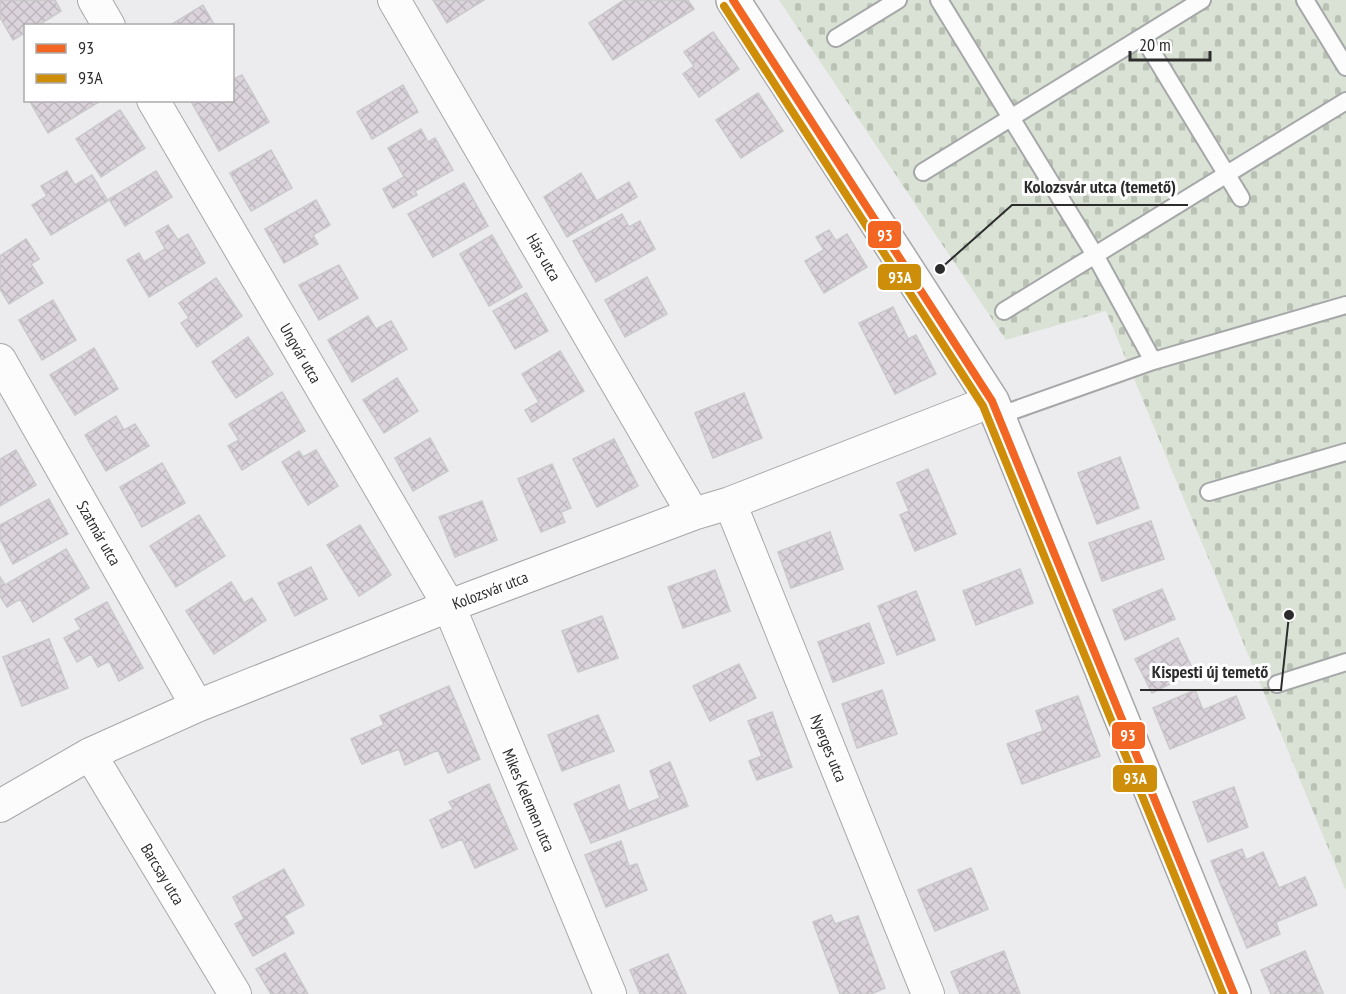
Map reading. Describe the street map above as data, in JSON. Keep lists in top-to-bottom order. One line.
{"streets":{"street":["Hárs utca","Ungvár utca","Szatmár utca","Kolozsvár utca","Nyerges utca","Mikes Kelemen utca","Barcsay utca"]},"crossings":[["Hárs utca","Kolozsvár utca"],["Ungvár utca","Kolozsvár utca"],["Ungvár utca","Mikes Kelemen utca"],["Szatmár utca","Kolozsvár utca"],["Kolozsvár utca","Nyerges utca"],["Kolozsvár utca","Mikes Kelemen utca"],["Kolozsvár utca","Barcsay utca"]],"places":["Kolozsvár utca (temető)","Kispesti új temető"],"lines":["transit line 93","transit line 93A"],"legend":["93","93A"],"scale_bar":"20 m"}
